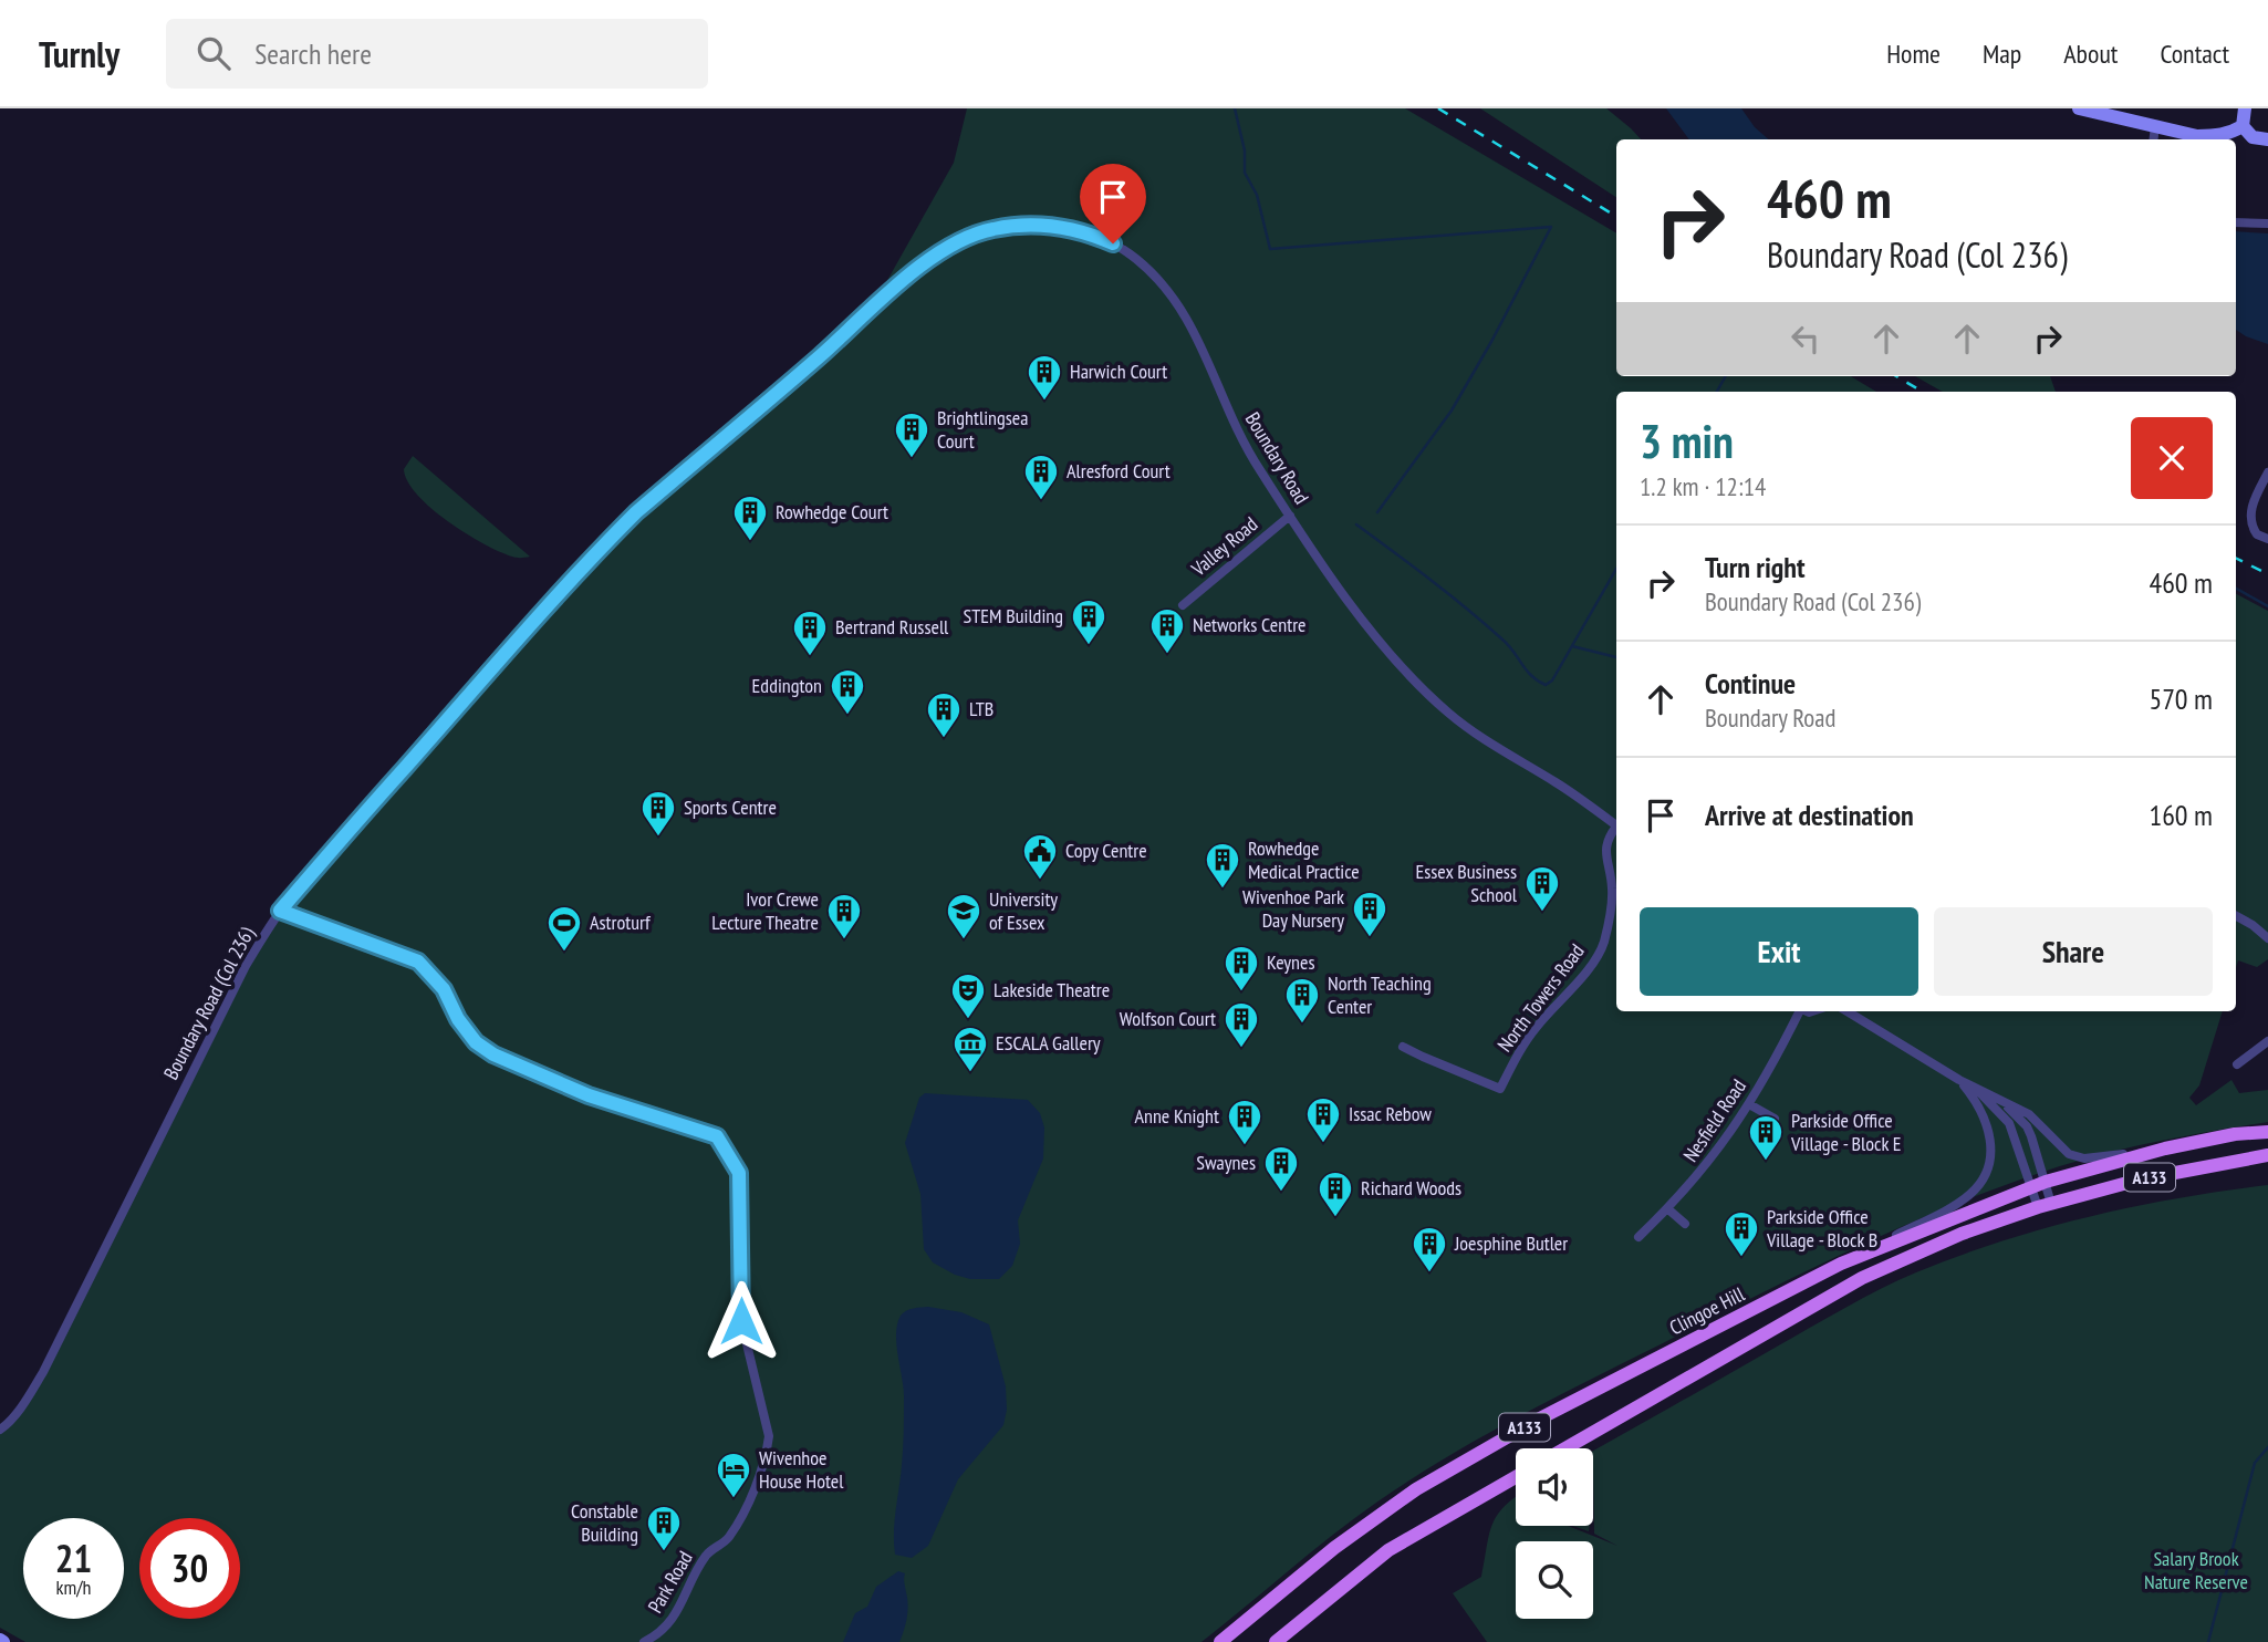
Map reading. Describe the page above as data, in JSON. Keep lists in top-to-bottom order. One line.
{"streets":{"main road":["A133","Clingoe Hill"],"street":["Boundary Road","Valley Road","North Towers Road","Boundary Road (Col 236)","Nesfield Road","Park Road"]},"crossings":[["Boundary Road","Valley Road"],["Boundary Road","Boundary Road (Col 236)"],["Boundary Road (Col 236)","Park Road"]],"parks":["Salary Brook Nature Reserve"],"places":{"building":["Harwich Court","Brightlingsea Court","Alresford Court","Rowhedge Court","STEM Building","Networks Centre","Bertrand Russell","Eddington","LTB","Sports Centre","Rowhedge Medical Practice","Essex Business School","Wivenhoe Park Day Nursery","Ivor Crewe Lecture Theatre","Keynes","North Teaching Center","Wolfson Court","Issac Rebow","Anne Knight","Parkside Office Village - Block E","Swaynes","Richard Woods","Parkside Office Village - Block B","Joesphine Butler","Constable Building"],"public building":["Copy Centre"],"school or university":["University of Essex"],"sports":["Astroturf"],"theatre":["Lakeside Theatre"],"museum":["ESCALA Gallery"],"hotel":["Wivenhoe House Hotel"]},"page":{"header":"Turnly","search":"Search here","nav":["Home","Map","About","Contact"],"turn":["460 m","Boundary Road (Col 236)"],"heading":["3 min","1.2 km · 12:14"],"list":[{"name":"Turn right","note":"Boundary Road (Col 236)","value":"460 m"},{"name":"Continue","note":"Boundary Road","value":"570 m"},{"name":"Arrive at destination","value":"160 m"}],"buttons":["Exit","Share"],"speed":"21 km/h","limit":"30"}}
